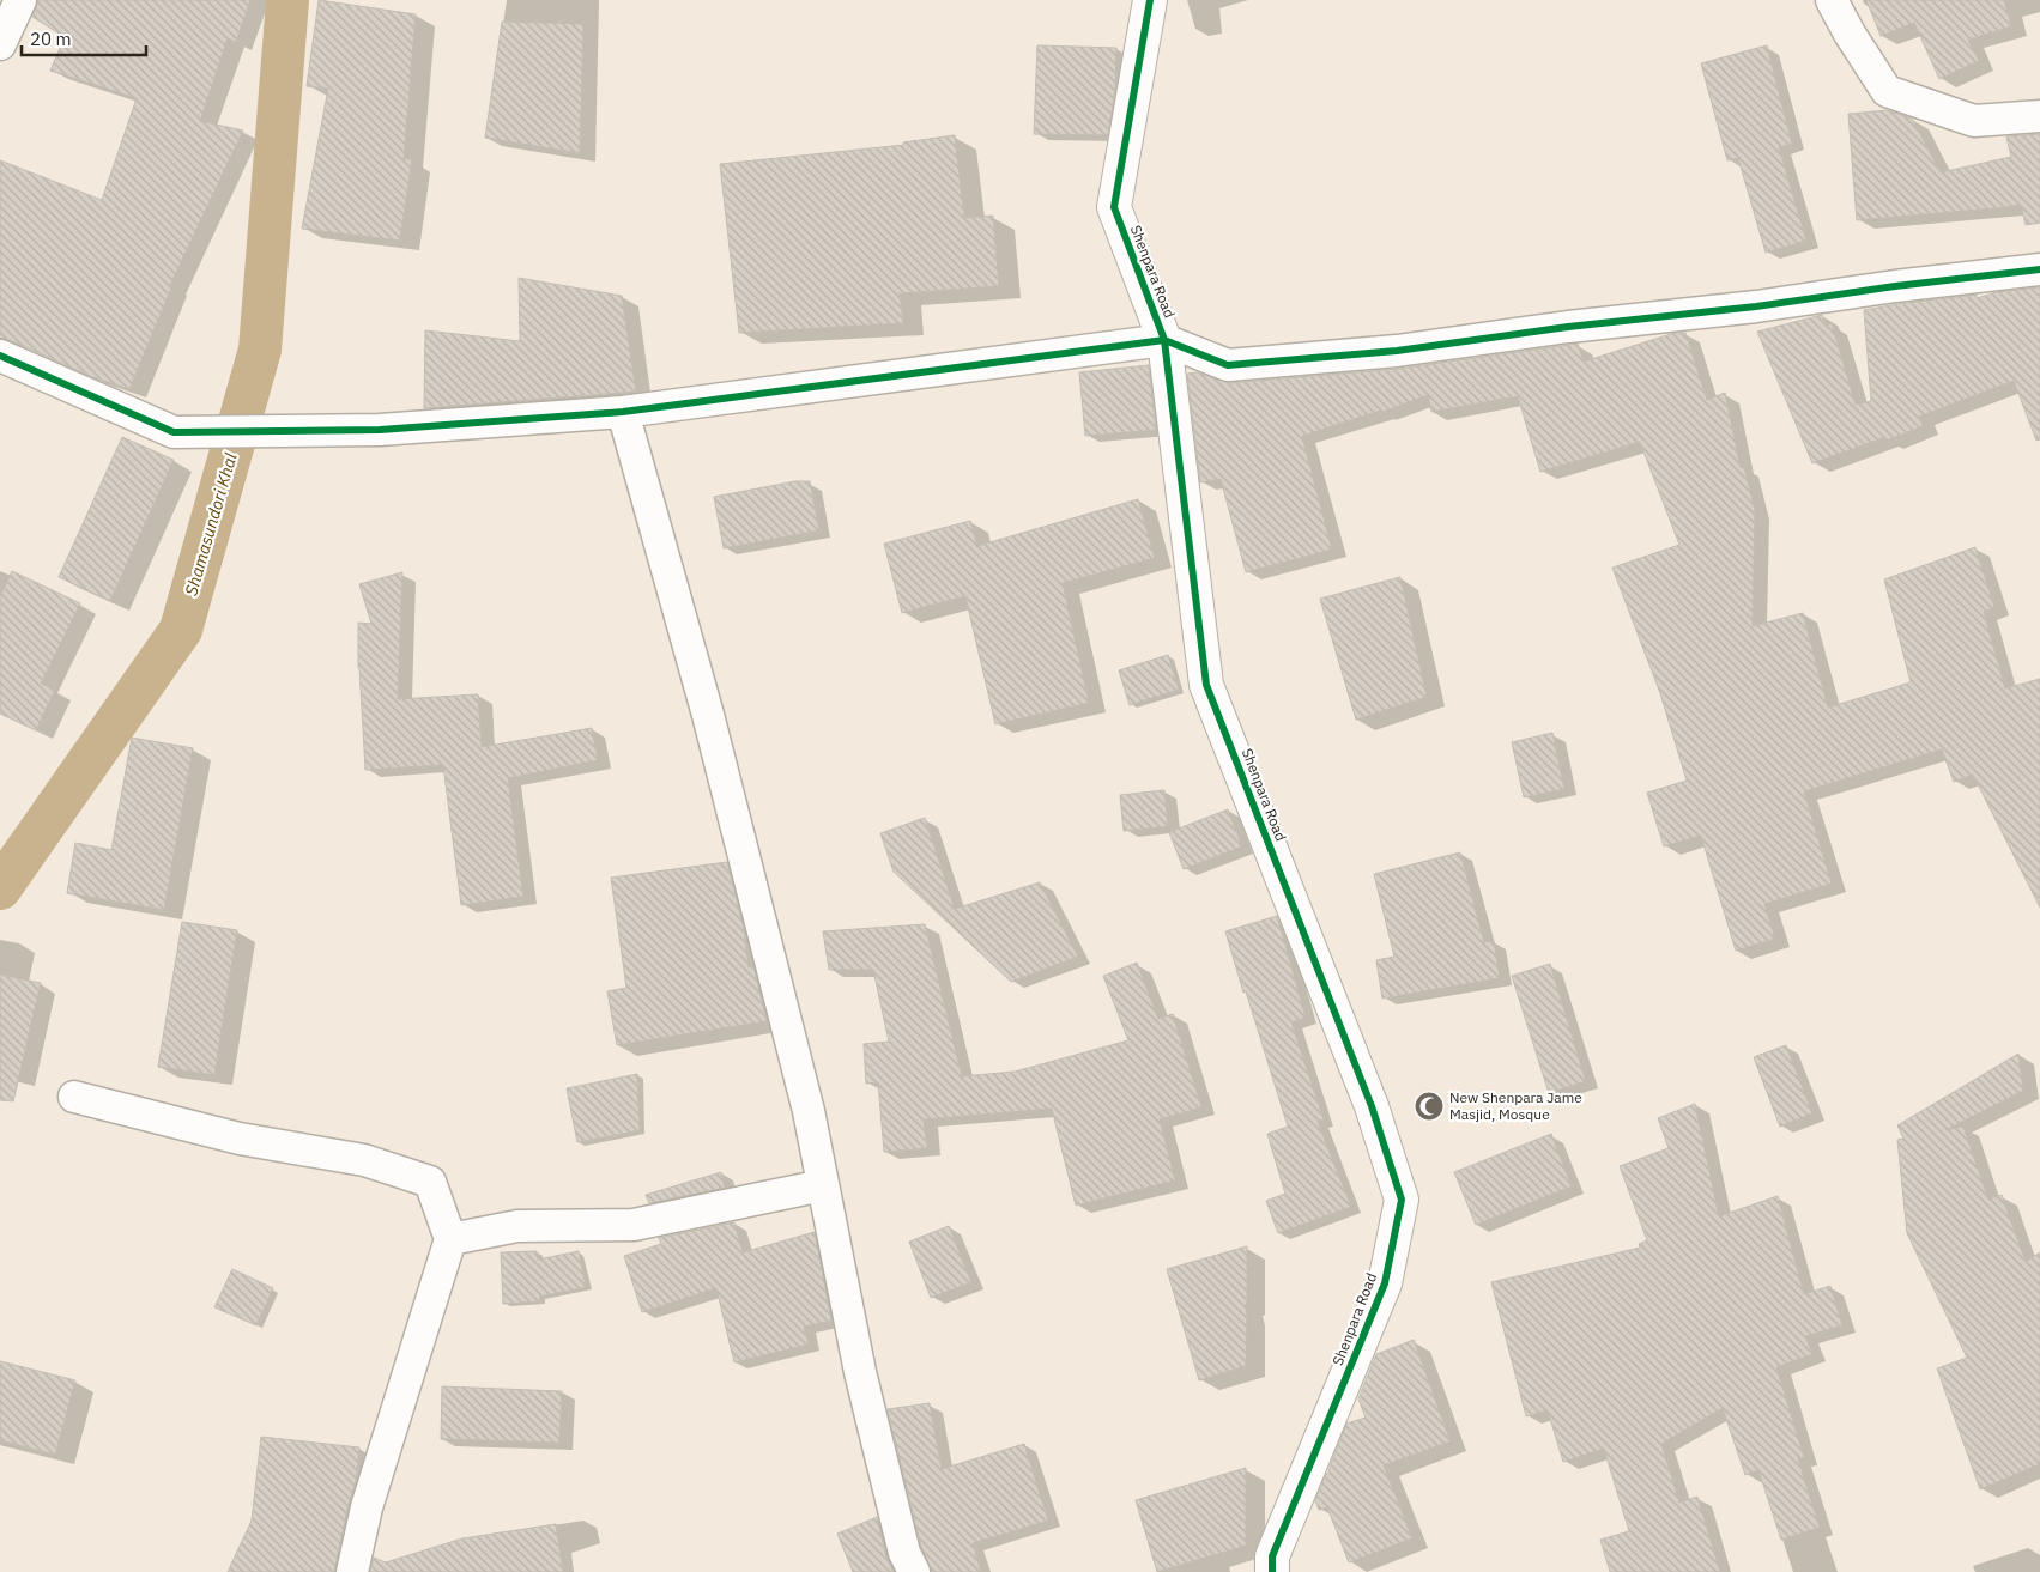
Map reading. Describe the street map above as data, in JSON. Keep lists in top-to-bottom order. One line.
{"streets":{"street":["Shenpara Road"]},"water":["Shamasundori Khal"],"places":{"mosque":["New Shenpara Jame Masjid, Mosque"]},"scale_bar":"20 m"}
